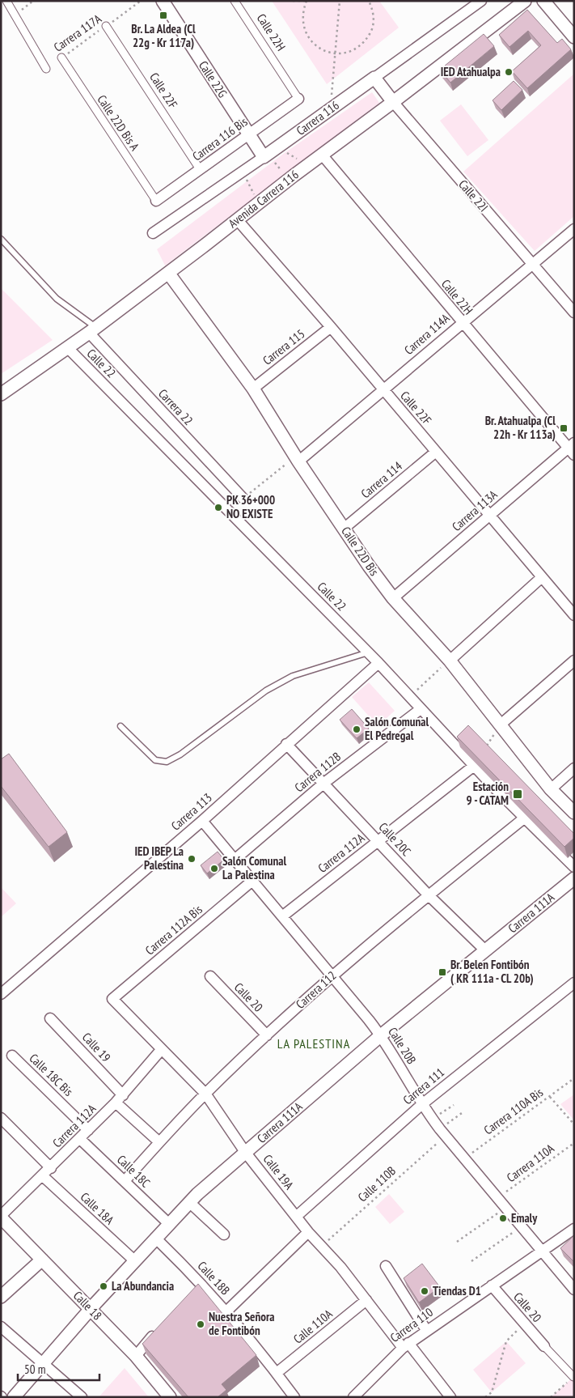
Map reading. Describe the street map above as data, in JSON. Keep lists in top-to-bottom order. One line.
{"streets":{"street":["Calle 22H","Calle 22G","Calle 22F","Carrera 116","Calle 22D Bis A","Carrera 116 Bis","Calle 22I","Avenida Carrera 116","Carrera 114A","Carrera 115","Calle 22","Carrera 22","Carrera 114","Carrera 113A","Calle 22D Bis","Carrera 112B","Carrera 113","Calle 20C","Carrera 112A","Carrera 111A","Carrera 112A Bis","Carrera 112","Calle 20","Calle 20B","Calle 19","Calle 18C Bis","Carrera 111","Calle 18C","Calle 19A","Calle 18A","Calle 18B","Calle 18","Carrera 110","Calle 110A"],"path":["Carrera 117A","Carrera 110A Bis","Carrera 110A","Calle 110B"]},"crossings":[["Calle 22H","Carrera 116 Bis"],["Calle 22H","Avenida Carrera 116"],["Calle 22H","Carrera 114A"],["Calle 22H","Carrera 113A"],["Carrera 117A","Calle 22F"],["Carrera 117A","Calle 22D Bis A"],["Calle 22G","Carrera 116"],["Calle 22G","Carrera 116 Bis"],["Calle 22F","Carrera 116 Bis"],["Calle 22F","Avenida Carrera 116"],["Calle 22F","Carrera 114A"],["Calle 22F","Carrera 115"],["Calle 22F","Carrera 114"],["Calle 22F","Carrera 113A"],["Carrera 116","Calle 22I"],["Calle 22D Bis A","Carrera 116 Bis"],["Calle 22I","Avenida Carrera 116"],["Calle 22I","Carrera 114A"],["Avenida Carrera 116","Calle 22"],["Avenida Carrera 116","Carrera 22"],["Avenida Carrera 116","Calle 22D Bis"],["Carrera 114A","Calle 22D Bis"],["Carrera 115","Calle 22D Bis"],["Calle 22","Carrera 112B"],["Calle 22","Carrera 113"],["Calle 22","Carrera 112A"],["Calle 22","Carrera 112"],["Carrera 114","Calle 22D Bis"],["Carrera 113A","Calle 22D Bis"],["Carrera 112B","Calle 20C"],["Carrera 112B","Calle 20B"],["Carrera 113","Calle 20C"],["Carrera 113","Calle 20B"],["Calle 20C","Carrera 112A"],["Calle 20C","Carrera 111A"],["Calle 20C","Carrera 112"],["Carrera 112A","Calle 20B"],["Carrera 112A","Calle 19"],["Carrera 112A","Calle 18C Bis"],["Carrera 112A","Calle 18C"],["Carrera 112A","Calle 19A"],["Carrera 112A","Calle 18A"],["Carrera 112A","Calle 18"],["Carrera 111A","Calle 20B"],["Carrera 111A","Calle 18C"],["Carrera 111A","Calle 19A"],["Carrera 111A","Calle 18A"],["Carrera 111A","Calle 18B"],["Carrera 111A","Calle 18"],["Carrera 112A Bis","Calle 20B"],["Carrera 112A Bis","Calle 19A"],["Carrera 112","Calle 20"],["Carrera 112","Calle 20B"],["Carrera 112","Calle 19"],["Carrera 112","Calle 18C"],["Carrera 112","Calle 19A"],["Calle 20","Carrera 110"],["Calle 20B","Carrera 111"],["Calle 20B","Carrera 110A Bis"],["Calle 20B","Carrera 110A"],["Calle 20B","Calle 110B"],["Calle 20B","Carrera 110"],["Carrera 111","Calle 19A"],["Calle 19A","Calle 110B"],["Calle 19A","Carrera 110"],["Calle 19A","Calle 110A"],["Calle 18B","Calle 110A"]],"districts":["LA PALESTINA"],"places":{"transit":["Br. La Aldea (Cl 22g - Kr 117a)","Br. Atahualpa (Cl 22h - Kr 113a)","Estación 9 - CATAM","Br. Belen Fontibón ( KR 111a - CL 20b)"],"other":["IED Atahualpa","PK 36+000 NO EXISTE","Salón Comunal El Pedregal","IED IBEP La Palestina","Salón Comunal La Palestina","Emaly","La Abundancia","Tiendas D1","Nuestra Señora de Fontibón"]},"scale_bar":"50 m"}
